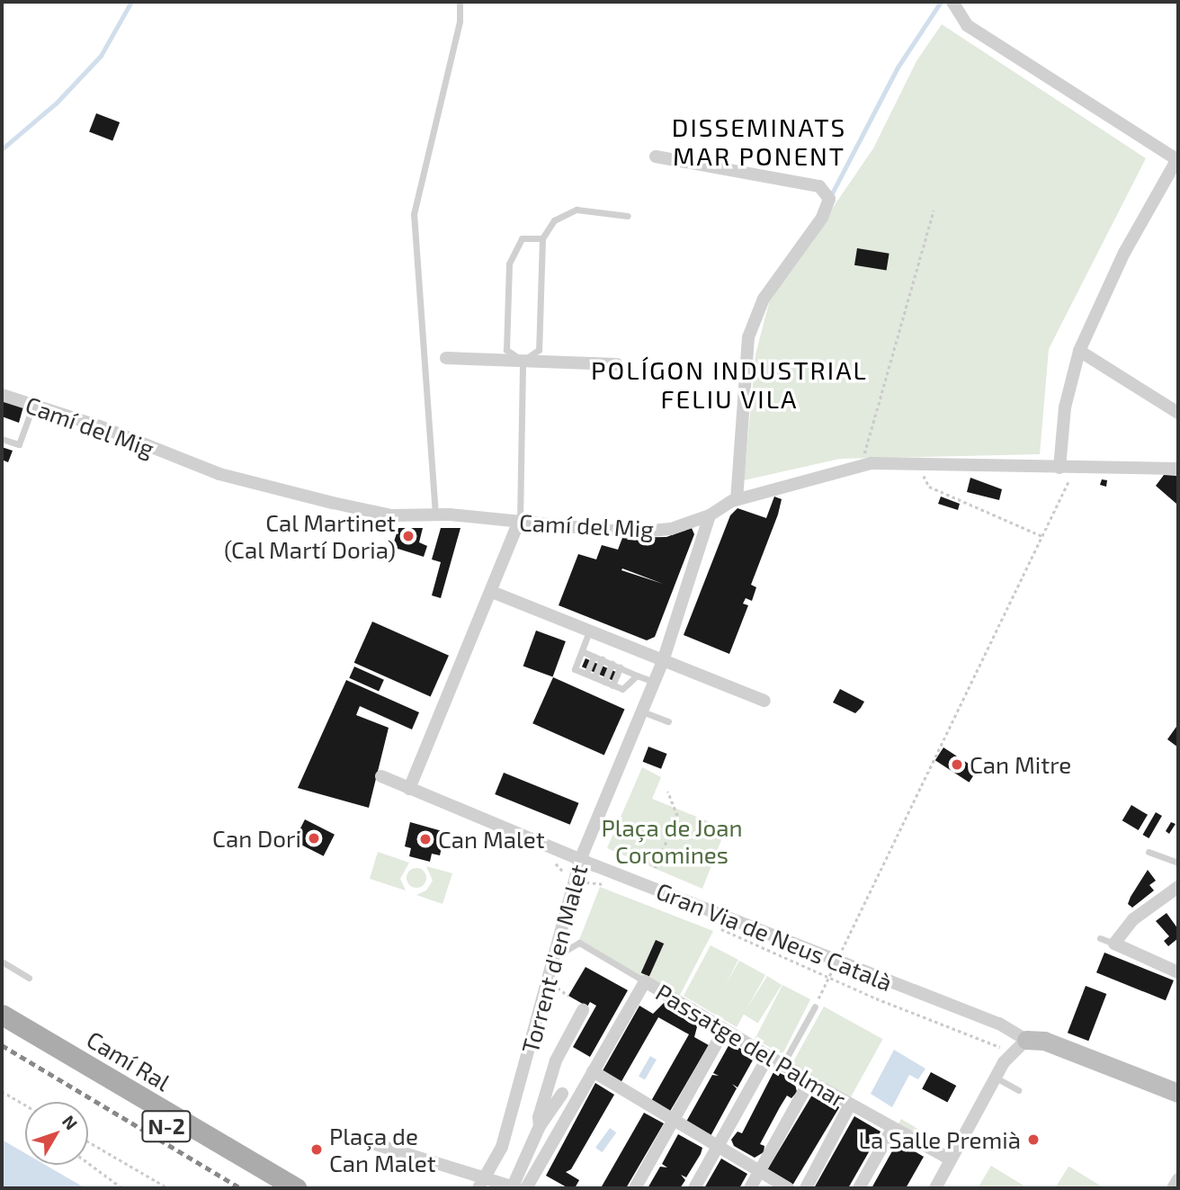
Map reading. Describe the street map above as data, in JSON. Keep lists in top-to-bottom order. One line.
{"streets":{"main road":["Camí Ral","N-2"],"street":["Camí del Mig","Gran Via de Neus Català","Torrent d'en Malet","Passatge del Palmar"]},"crossings":[["Camí del Mig","Torrent d'en Malet"],["Gran Via de Neus Català","Torrent d'en Malet"],["Torrent d'en Malet","Passatge del Palmar"]],"districts":["DISSEMINATS MAR PONENT","POLÍGON INDUSTRIAL FELIU VILA"],"parks":["Plaça de Joan Coromines"],"places":["Cal Martinet (Cal Martí Doria)","Can Mitre","Can Dori","Can Malet","La Salle Premià","Plaça de Can Malet"],"north":"top right"}
